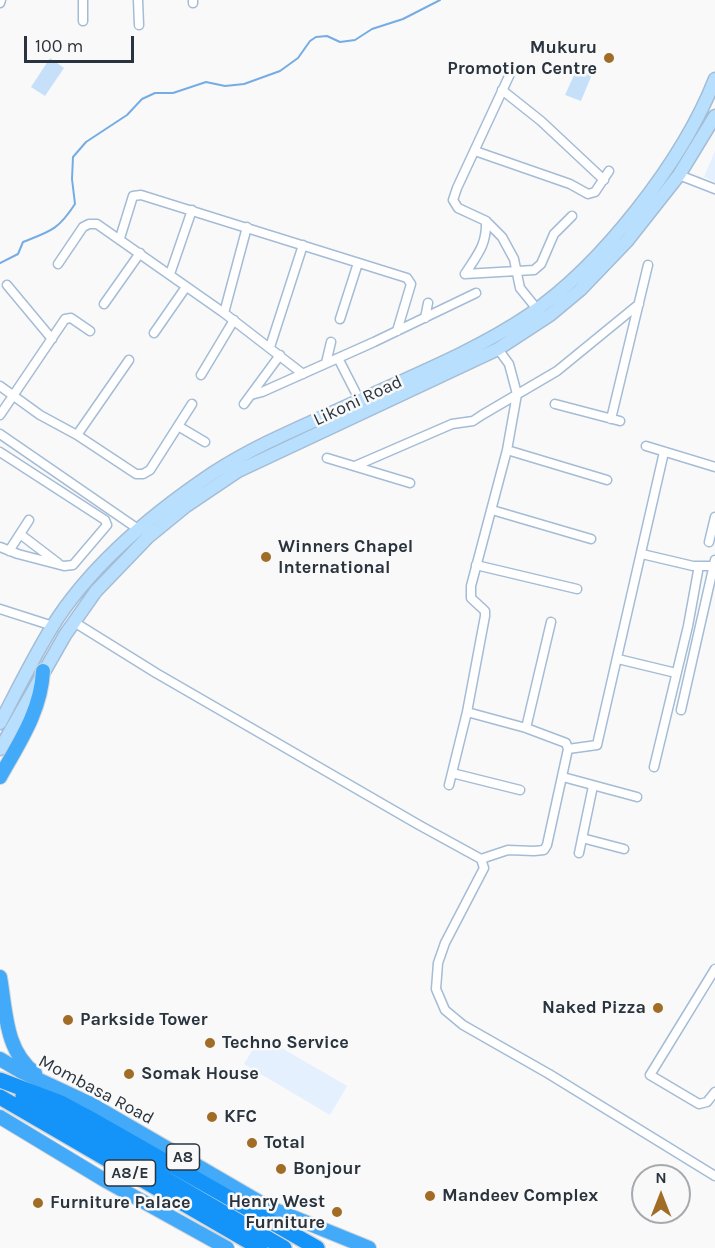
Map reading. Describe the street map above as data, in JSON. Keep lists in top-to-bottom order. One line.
{"streets":{"highway":["Mombasa Road","A8","A8/E"],"main road":["Likoni Road"]},"places":["Mukuru Promotion Centre","Winners Chapel International","Naked Pizza","Parkside Tower","Techno Service","Somak House","KFC","Total","Bonjour","Mandeev Complex","Furniture Palace","Henry West Furniture"],"scale_bar":"100 m","north":"top"}
